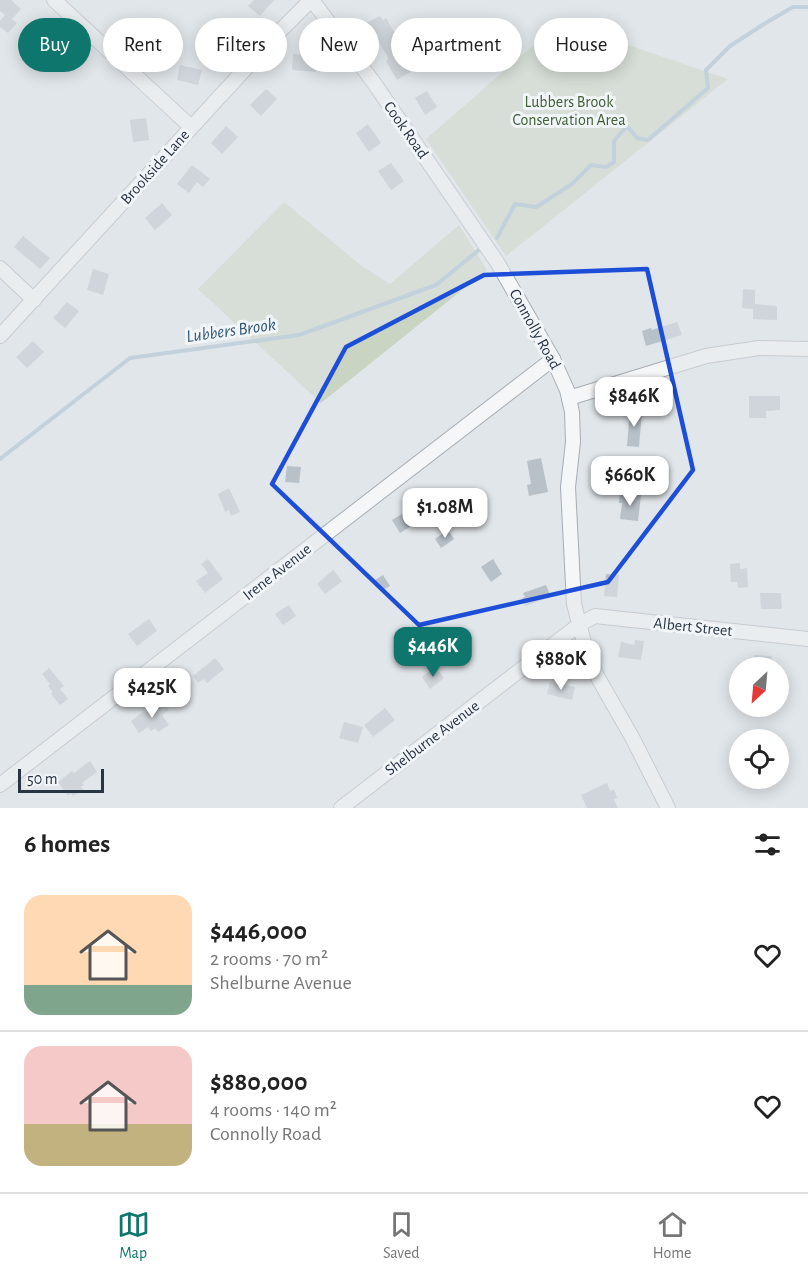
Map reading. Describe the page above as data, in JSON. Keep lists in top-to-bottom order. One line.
{"streets":{"street":["Cook Road","Brookside Lane","Connolly Road","Irene Avenue","Albert Street","Shelburne Avenue"]},"crossings":[["Cook Road","Brookside Lane"],["Cook Road","Connolly Road"],["Connolly Road","Irene Avenue"],["Connolly Road","Albert Street"],["Connolly Road","Shelburne Avenue"],["Albert Street","Shelburne Avenue"]],"water":["Lubbers Brook"],"parks":["Lubbers Brook Conservation Area"],"scale_bar":"50 m","north":"bottom left","page":{"chip":["Buy","Rent","Filters","New","Apartment","House"],"price":["$846K","$660K","$1.08M","$446K","$880K","$425K"],"scale":"50 m","heading":"6 homes","list":[{"name":"$446,000","note":"2 rooms · 70 m² · Shelburne Avenue"},{"name":"$880,000","note":"4 rooms · 140 m² · Connolly Road"}],"tabs":["Map","Saved","Home"]}}
